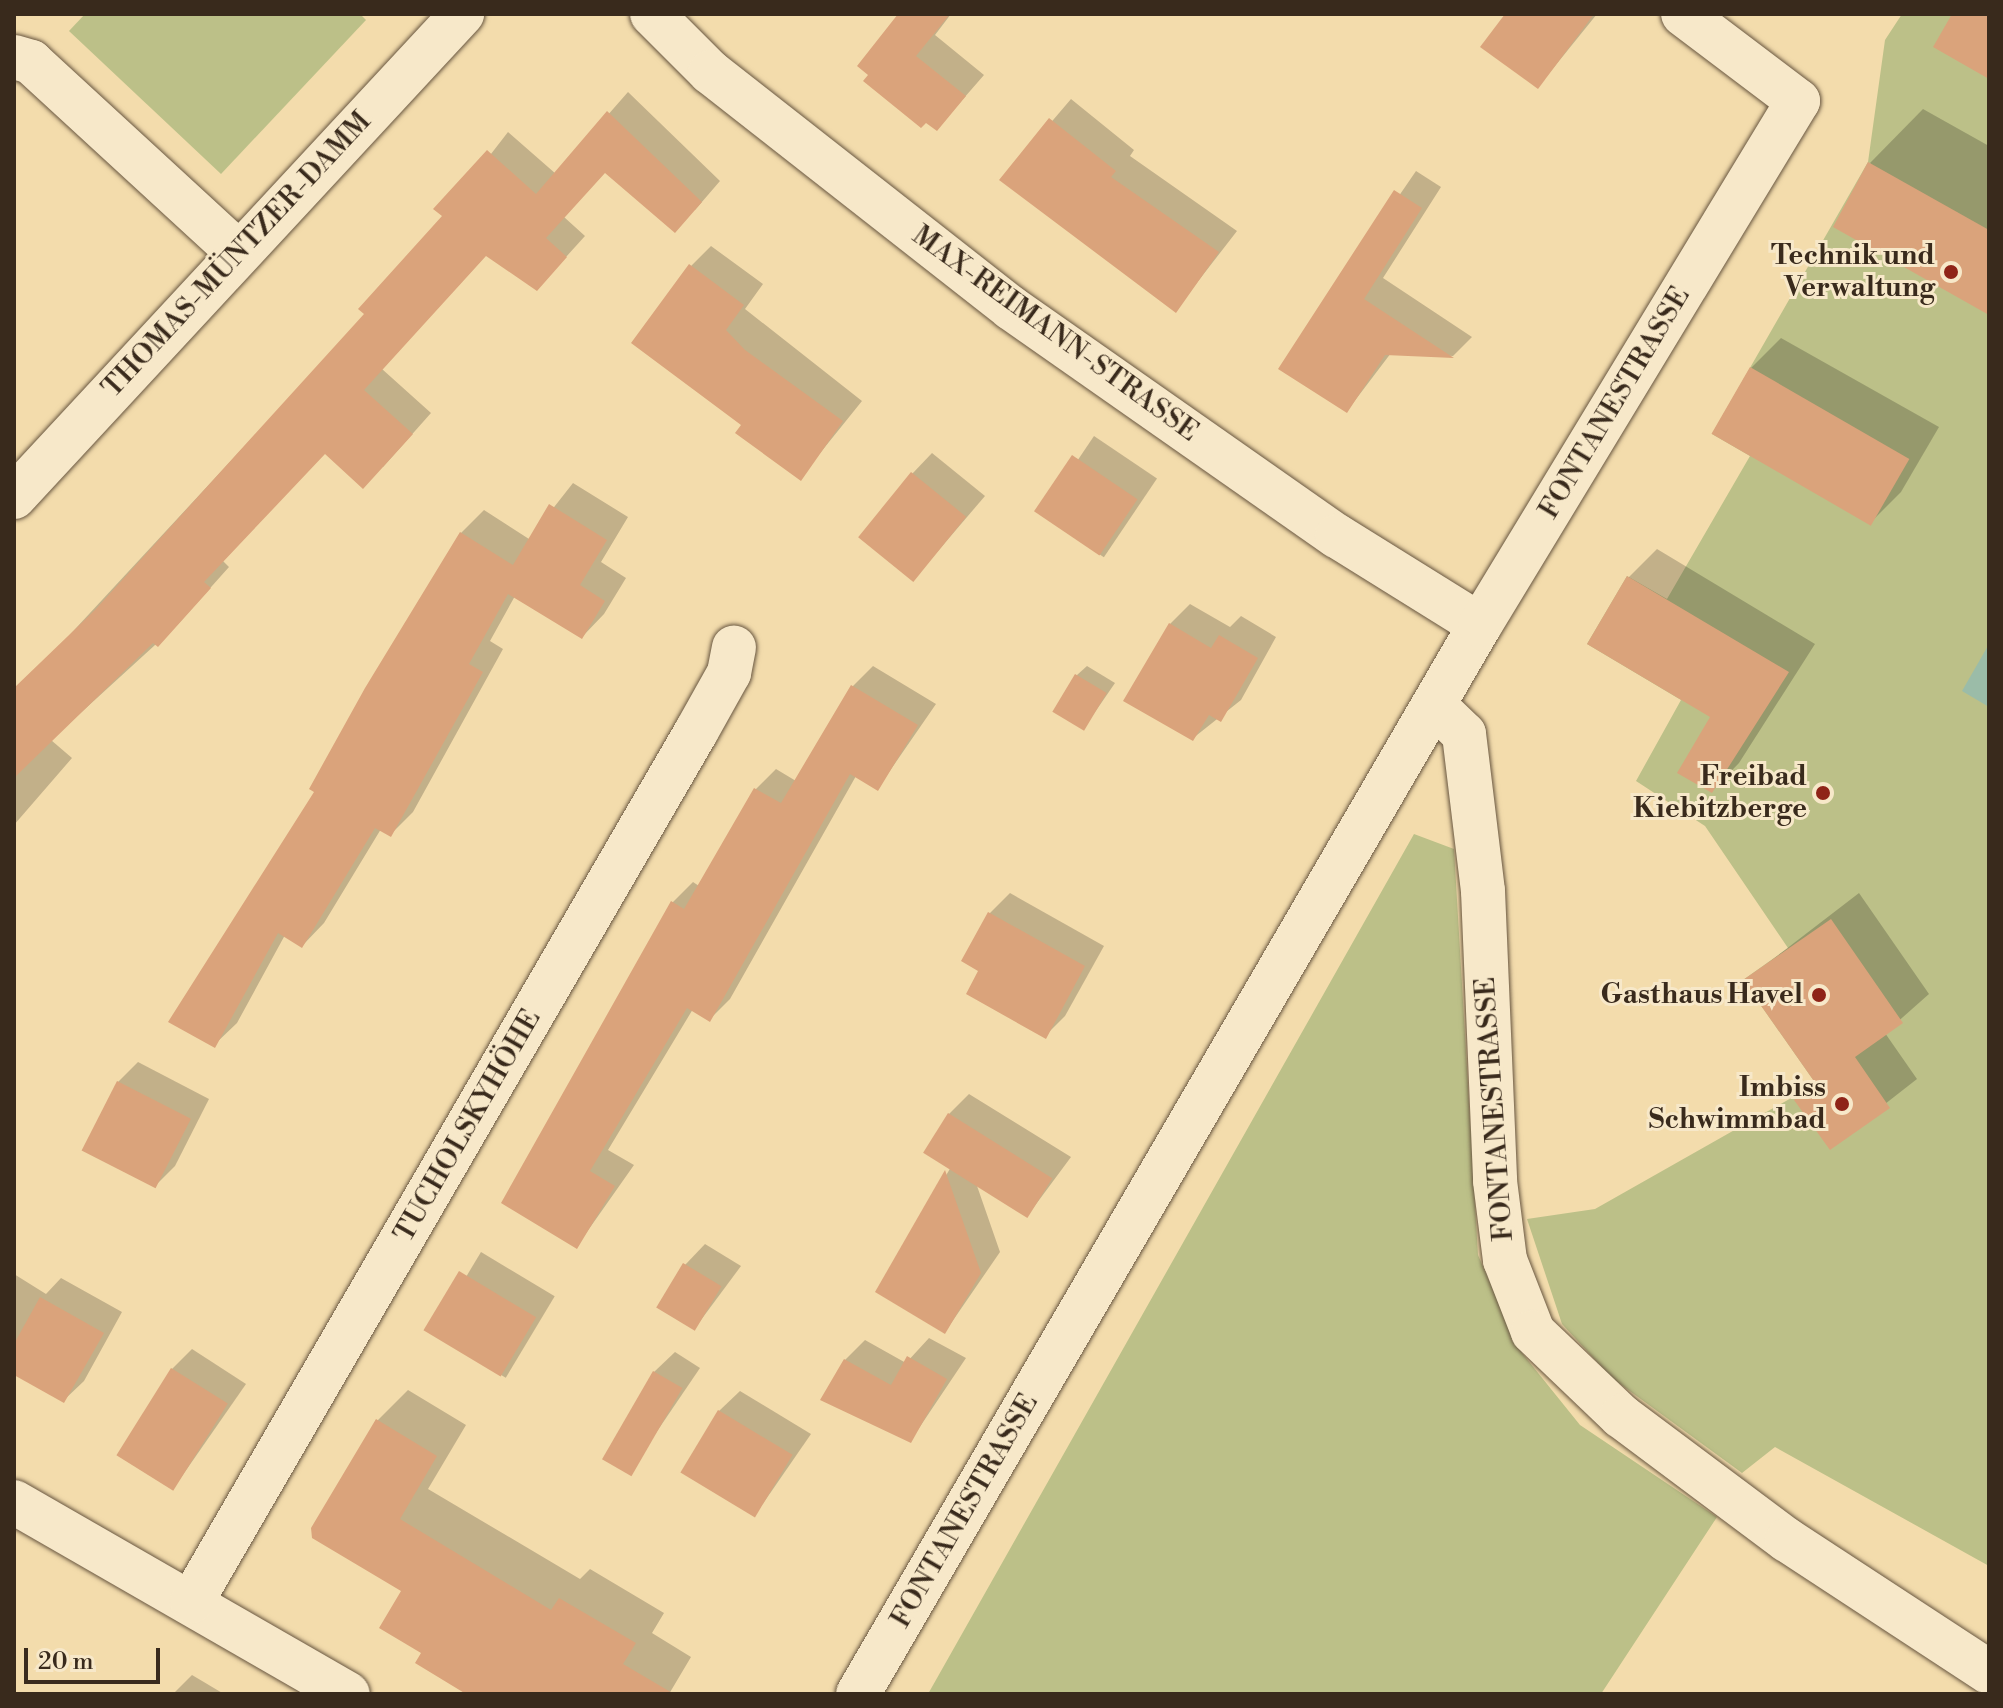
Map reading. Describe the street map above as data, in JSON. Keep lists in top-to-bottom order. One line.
{"streets":{"street":["THOMAS-MÜNTZER-DAMM","MAX-REIMANN-STRASSE","FONTANESTRASSE","TUCHOLSKYHÖHE"]},"crossings":[["MAX-REIMANN-STRASSE","FONTANESTRASSE"]],"places":["Technik und Verwaltung","Freibad Kiebitzberge","Gasthaus Havel","Imbiss Schwimmbad"],"scale_bar":"20 m"}
